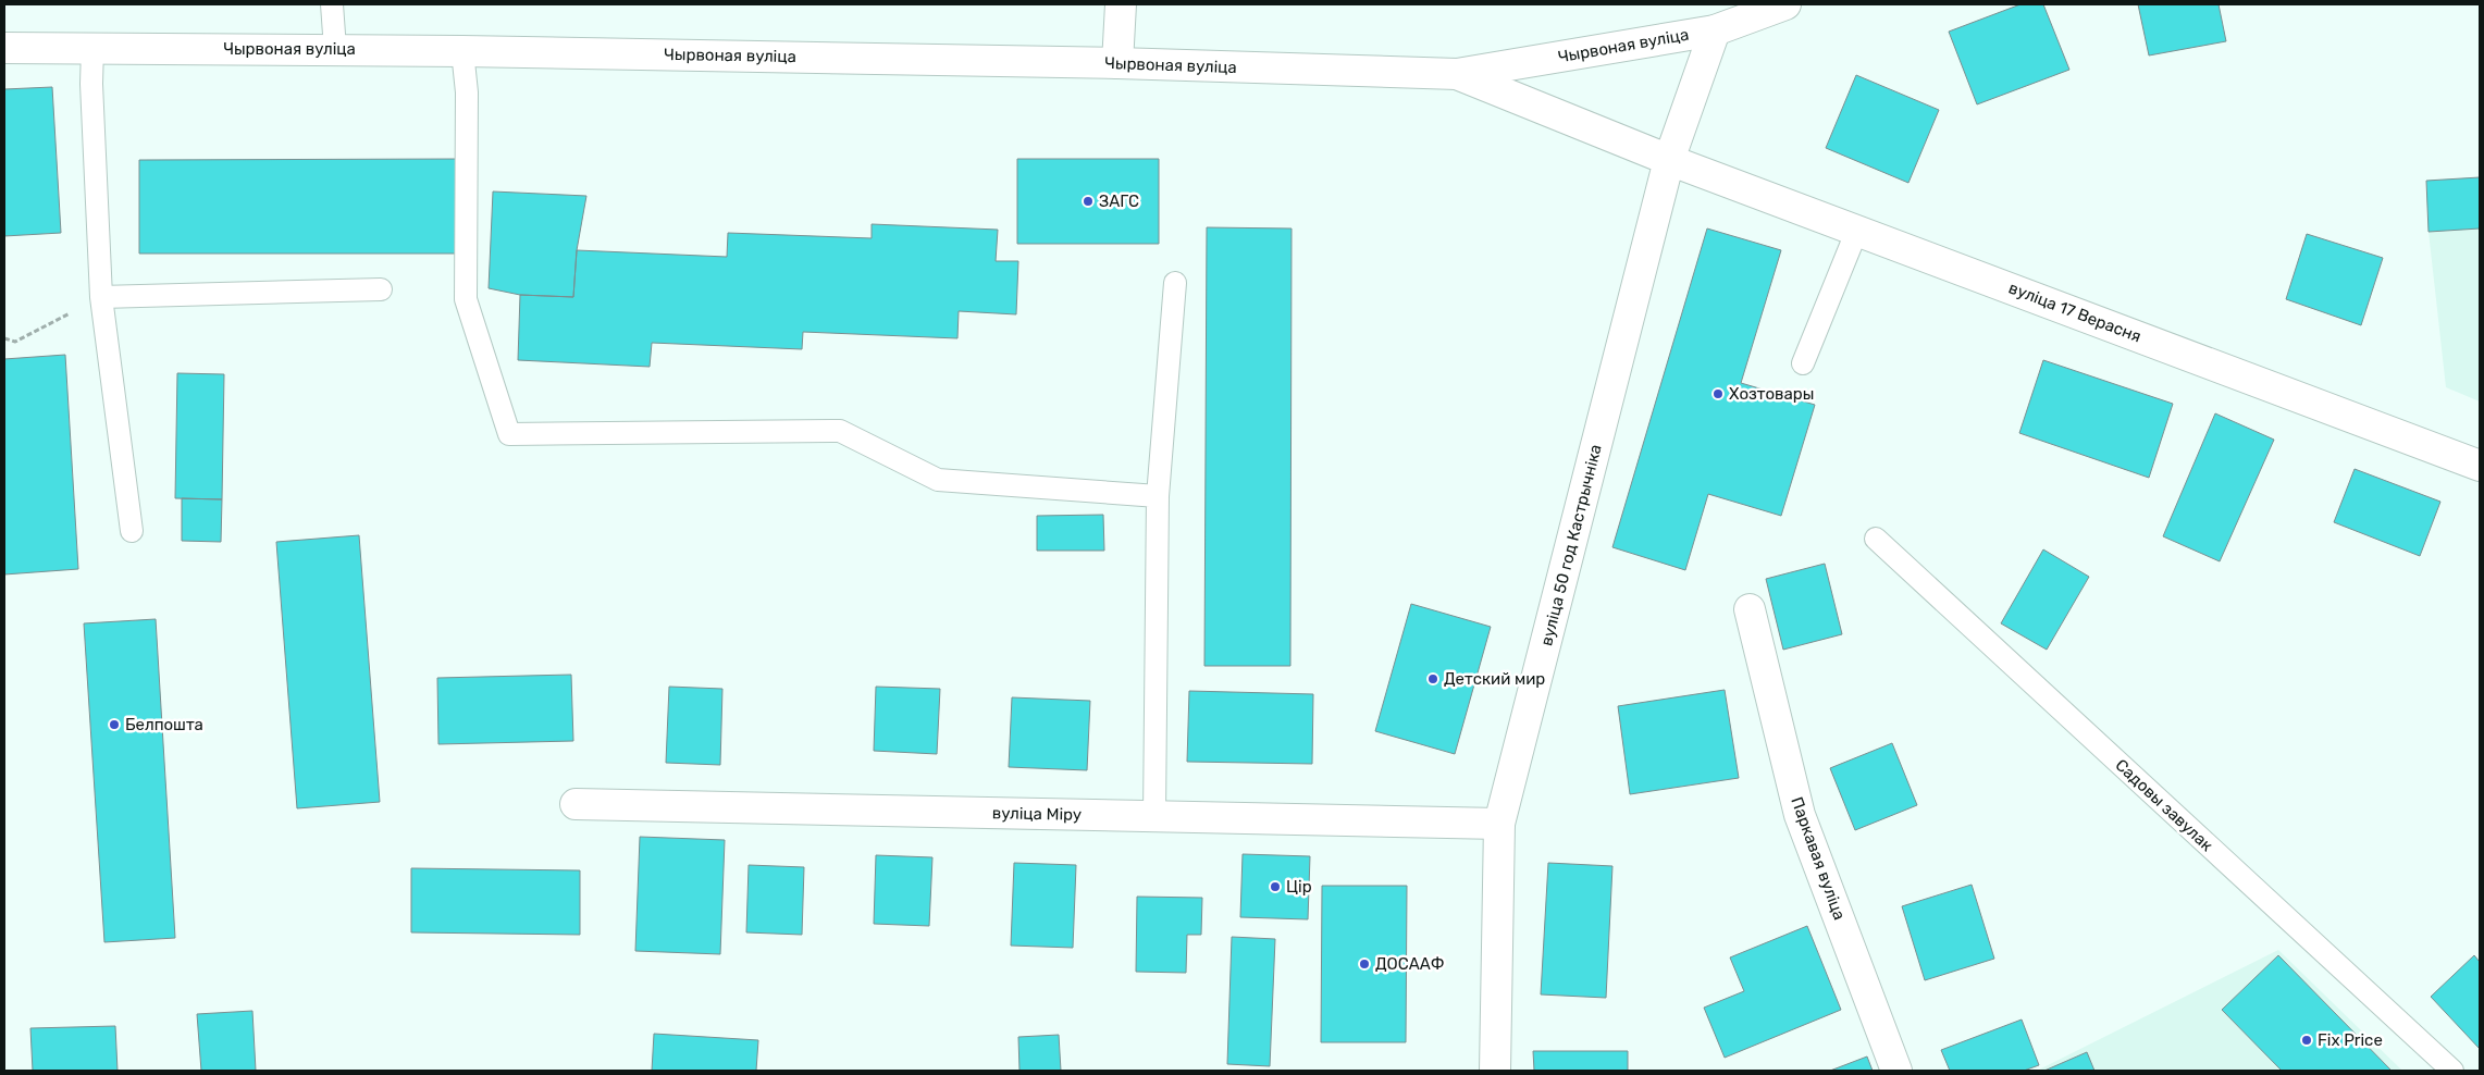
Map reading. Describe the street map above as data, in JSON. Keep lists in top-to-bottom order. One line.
{"streets":{"street":["Чырвоная вуліца","вуліца 17 Верасня","вуліца 50 год Кастрычніка","вуліца Міру","Паркавая вуліца"],"lane":["Садовы завулак"]},"crossings":[["Чырвоная вуліца","вуліца 17 Верасня"],["Чырвоная вуліца","вуліца 50 год Кастрычніка"],["вуліца 17 Верасня","вуліца 50 год Кастрычніка"],["вуліца 50 год Кастрычніка","вуліца Міру"]],"places":["ЗАГС","Хозтовары","Детский мир","Белпошта","Цір","ДОСААФ","Fix Price"]}
